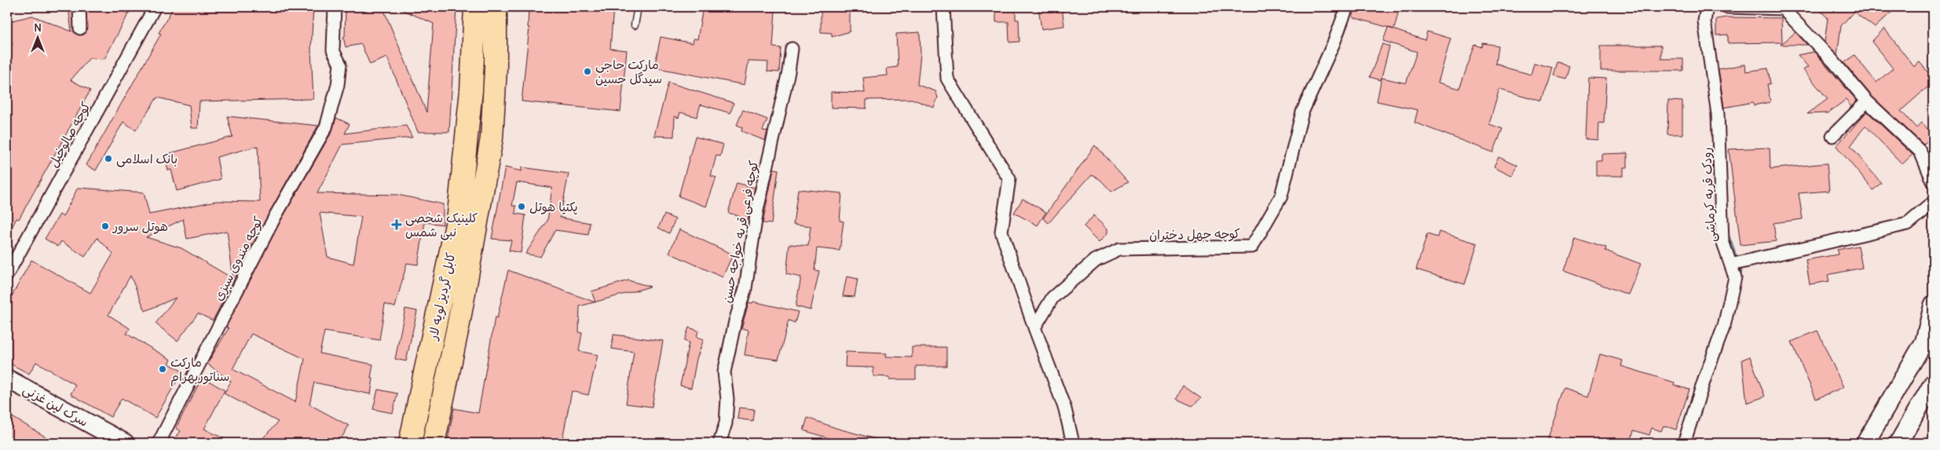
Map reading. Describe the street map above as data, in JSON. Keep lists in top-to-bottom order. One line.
{"streets":{"highway":["کابل گردیز لویه لار"],"street":["کوچه صالوخیل","رودک قریه کرماشی","کوچه فرعی قریه خواجه حسن","کوچه چهل دختران","کوچه مندوی سبزی","سرک لین غزنی"]},"places":{"other":["مارکت حاجی سیدگل حسین","بانک اسلامی","پکتیا هوتل","هوتل سرور","مارکت سناتوربهرام"],"health":["کلینیک شخصی نبی شمس"]},"north":"top"}
